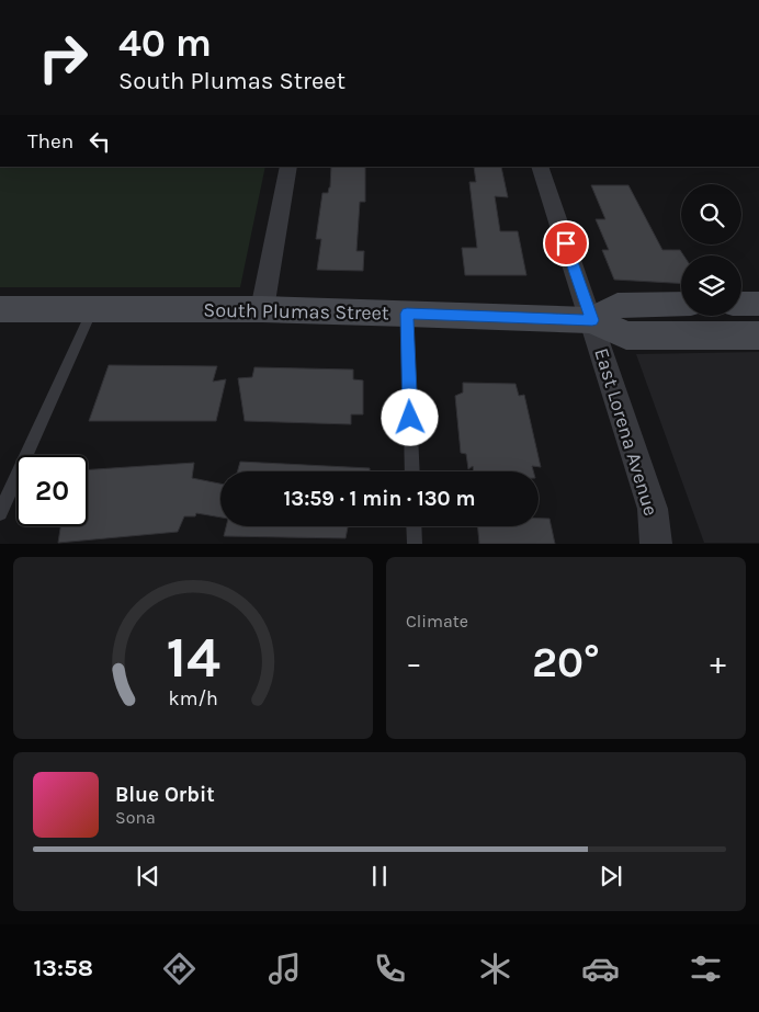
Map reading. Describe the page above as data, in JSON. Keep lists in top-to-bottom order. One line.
{"streets":{"street":["South Plumas Street","East Lorena Avenue"]},"crossings":[["South Plumas Street","East Lorena Avenue"]],"page":{"turn":["40 m","South Plumas Street"],"then":"Then","limit":"20","trip":"13:59 · 1 min · 130 m","tile":"Climate","heat":["−","20°","+"],"song":["Blue Orbit","Sona"],"tabs":"13:58","gauge":["14","km/h"]}}
